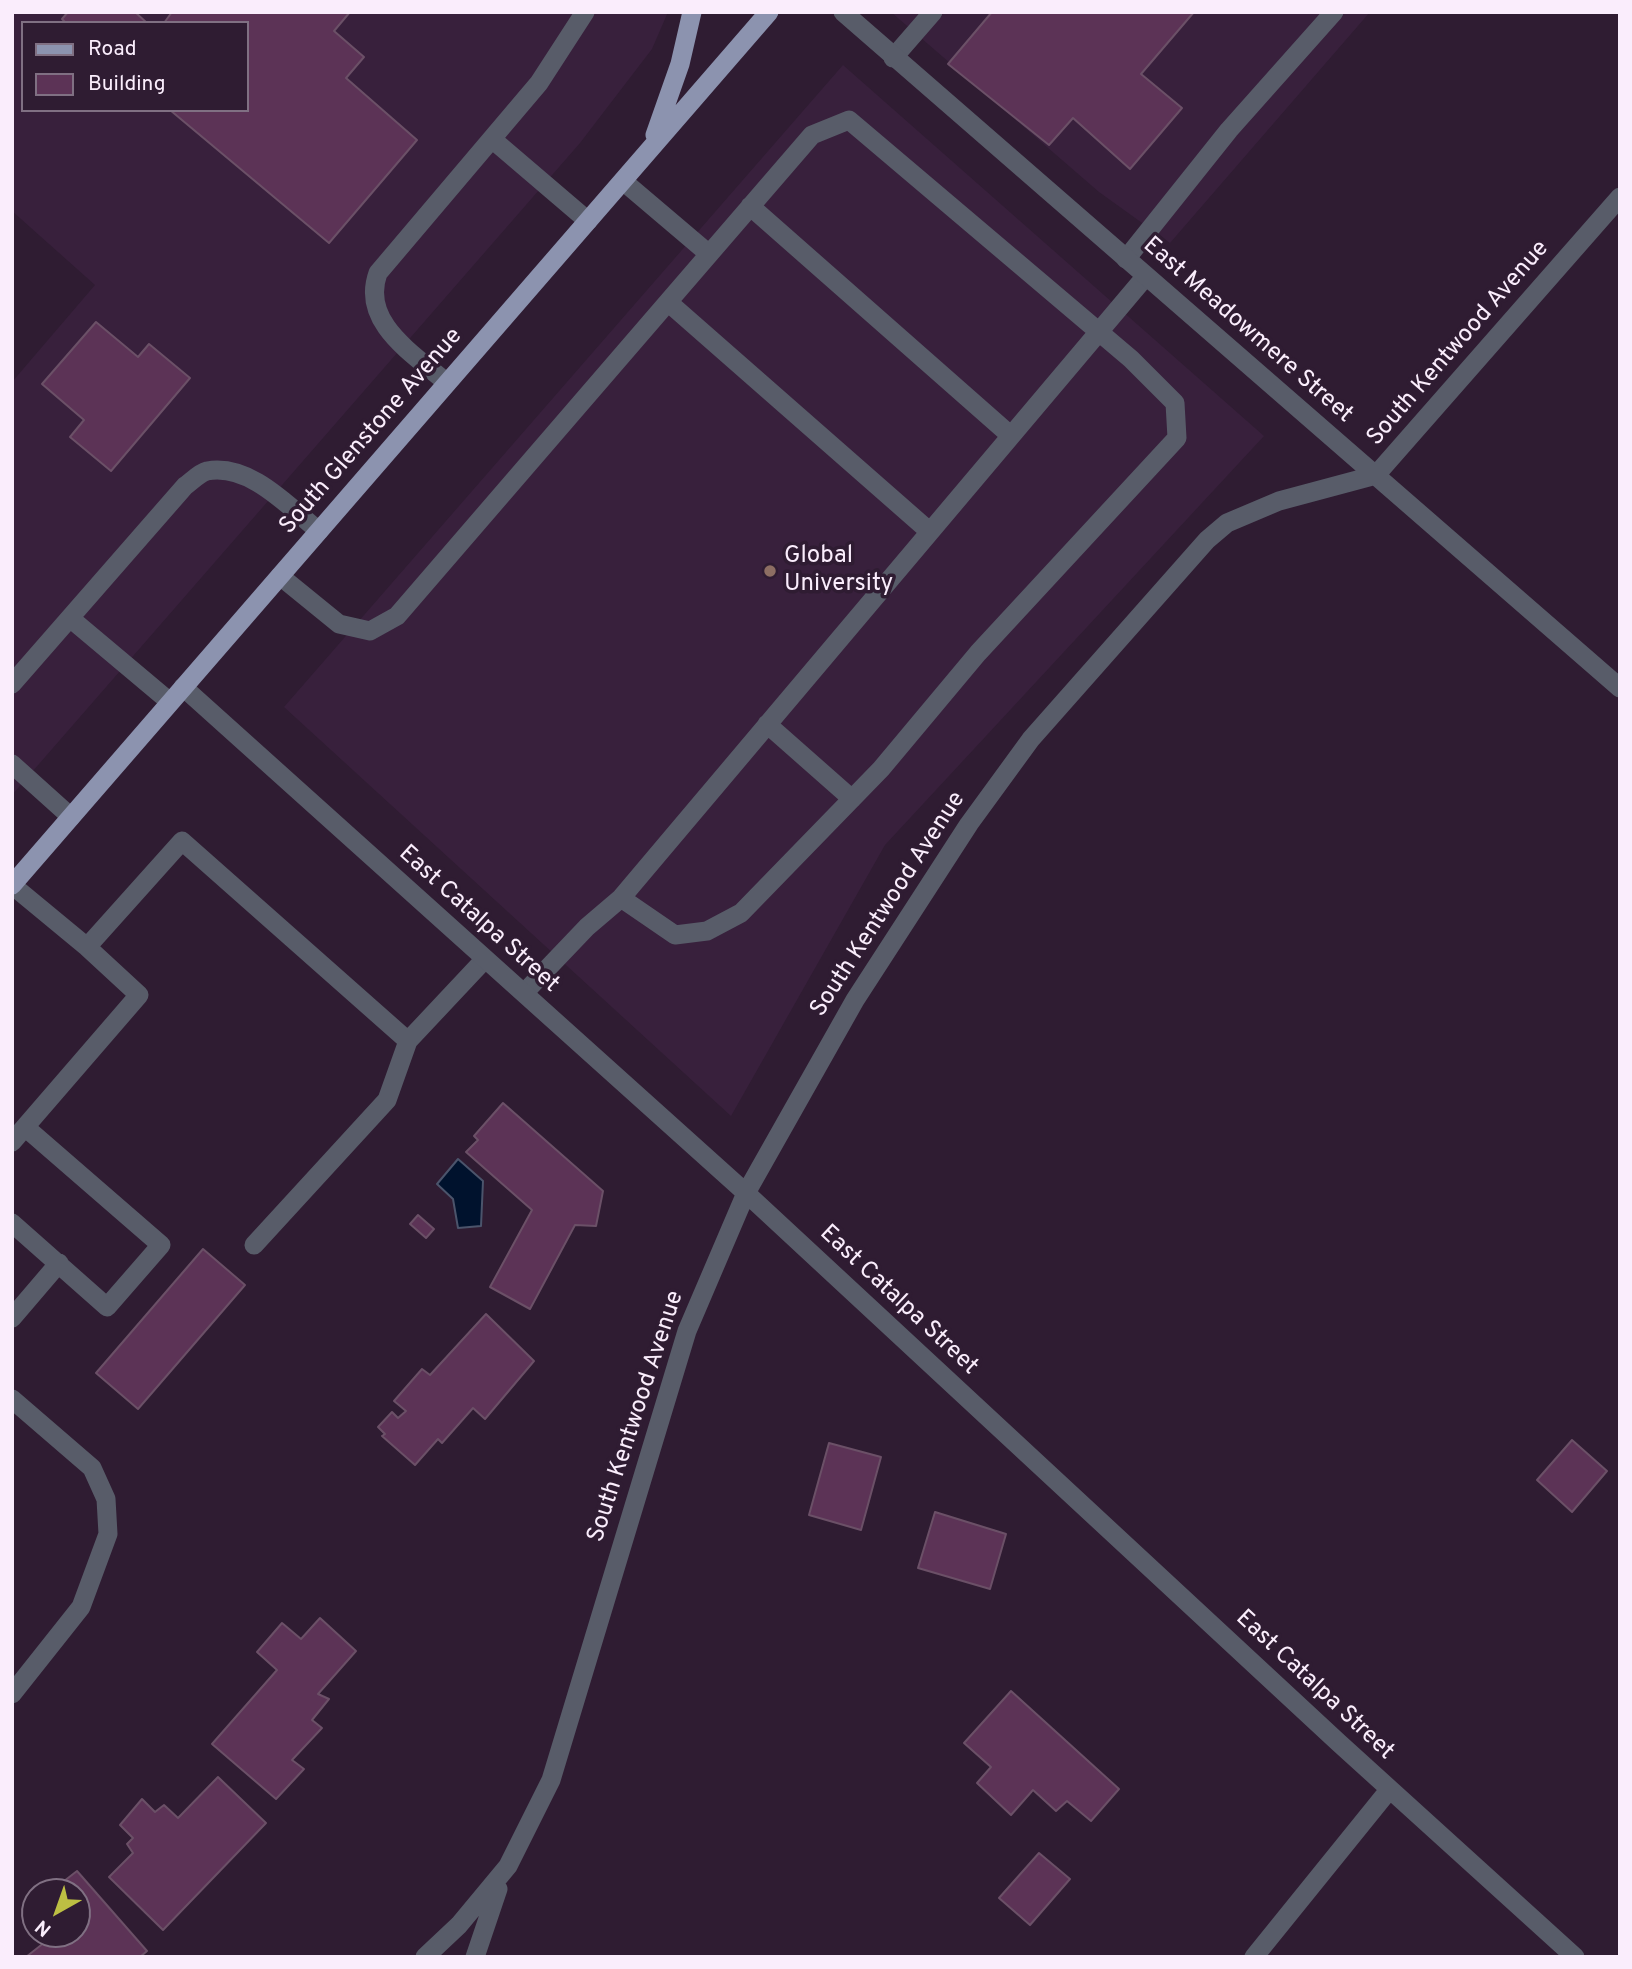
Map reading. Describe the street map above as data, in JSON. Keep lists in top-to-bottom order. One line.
{"streets":{"main road":["South Glenstone Avenue"],"street":["East Meadowmere Street","South Kentwood Avenue","East Catalpa Street"]},"crossings":[["East Meadowmere Street","South Kentwood Avenue"],["South Kentwood Avenue","East Catalpa Street"],["South Glenstone Avenue","East Catalpa Street"]],"places":["Global University"],"legend":["Road","Building"],"north":"bottom left"}
